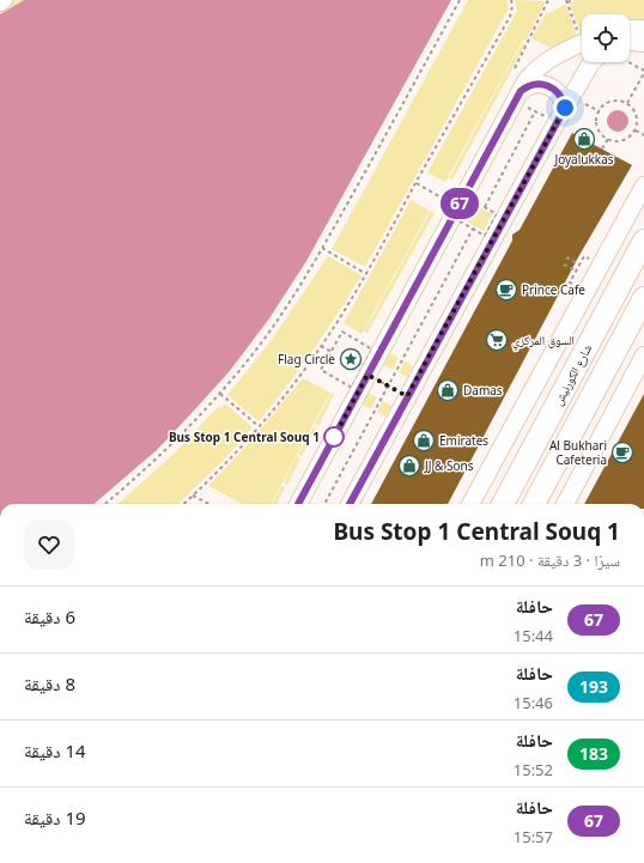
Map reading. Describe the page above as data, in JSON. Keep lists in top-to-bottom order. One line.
{"streets":{"main road":["شارع الكورنيش"]},"places":{"shop":["Joyalukkas","Damas","Emirates","JJ & Sons"],"cafe":["Prince Cafe","Al Bukhari Cafeteria"],"supermarket":["السوق المركزي"],"place":["Flag Circle"],"other":["Bus Stop 1 Central Souq 1"]},"lines":["bus line 67"],"page":{"on_map":"67","heading":["Bus Stop 1 Central Souq 1","سيرًا · 3 دقيقة · 210 m"],"list":[{"mark":"67","name":"حافلة","note":"15:44","value":"6 دقيقة"},{"mark":"193","name":"حافلة","note":"15:46","value":"8 دقيقة"},{"mark":"183","name":"حافلة","note":"15:52","value":"14 دقيقة"},{"mark":"67","name":"حافلة","note":"15:57","value":"19 دقيقة"}]}}
